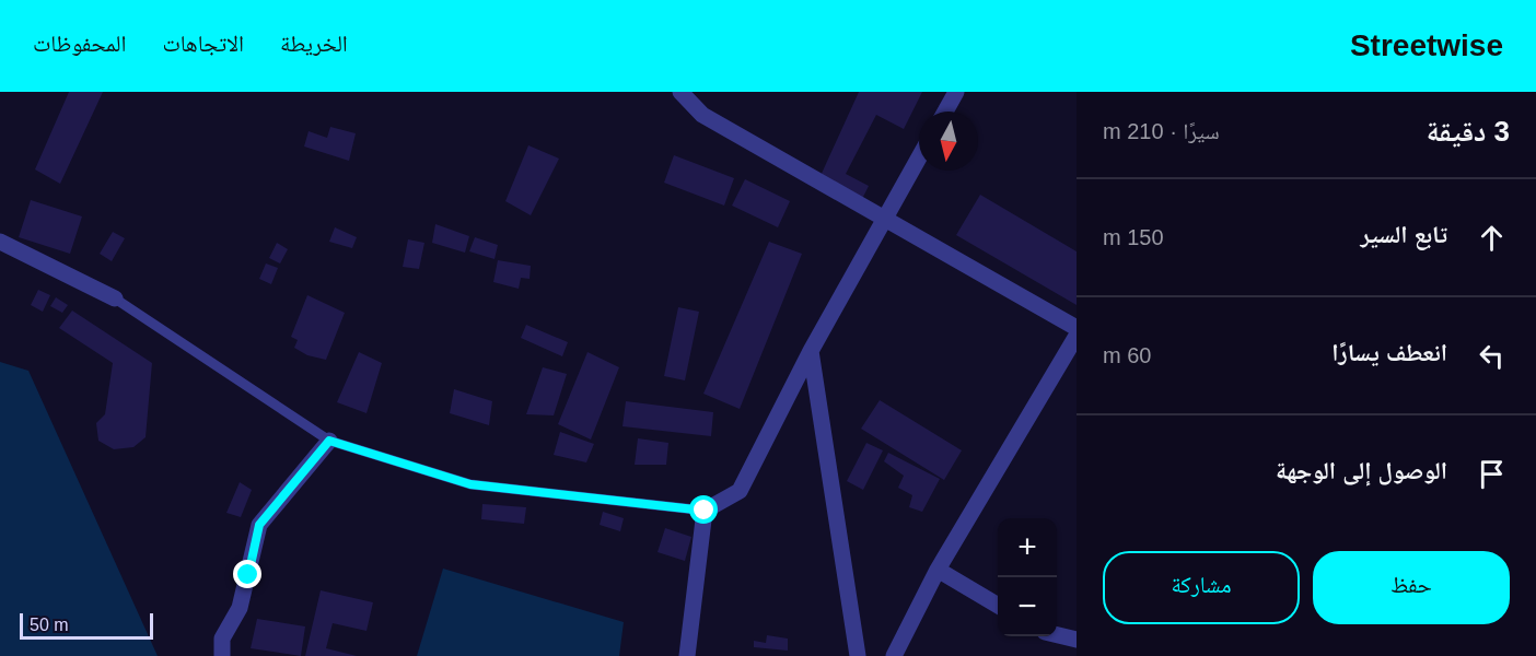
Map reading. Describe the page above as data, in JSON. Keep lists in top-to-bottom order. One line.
{"scale_bar":"50 m","north":"bottom","page":{"header":"Streetwise","nav":["الخريطة","الاتجاهات","المحفوظات"],"heading":["3 دقيقة","سيرًا · 210 m"],"list":[["تابع السير","150 m"],["انعطف يسارًا","60 m"],"الوصول إلى الوجهة"],"map_buttons":["+","−"],"buttons":["حفظ","مشاركة"],"scale":"50 m"}}
